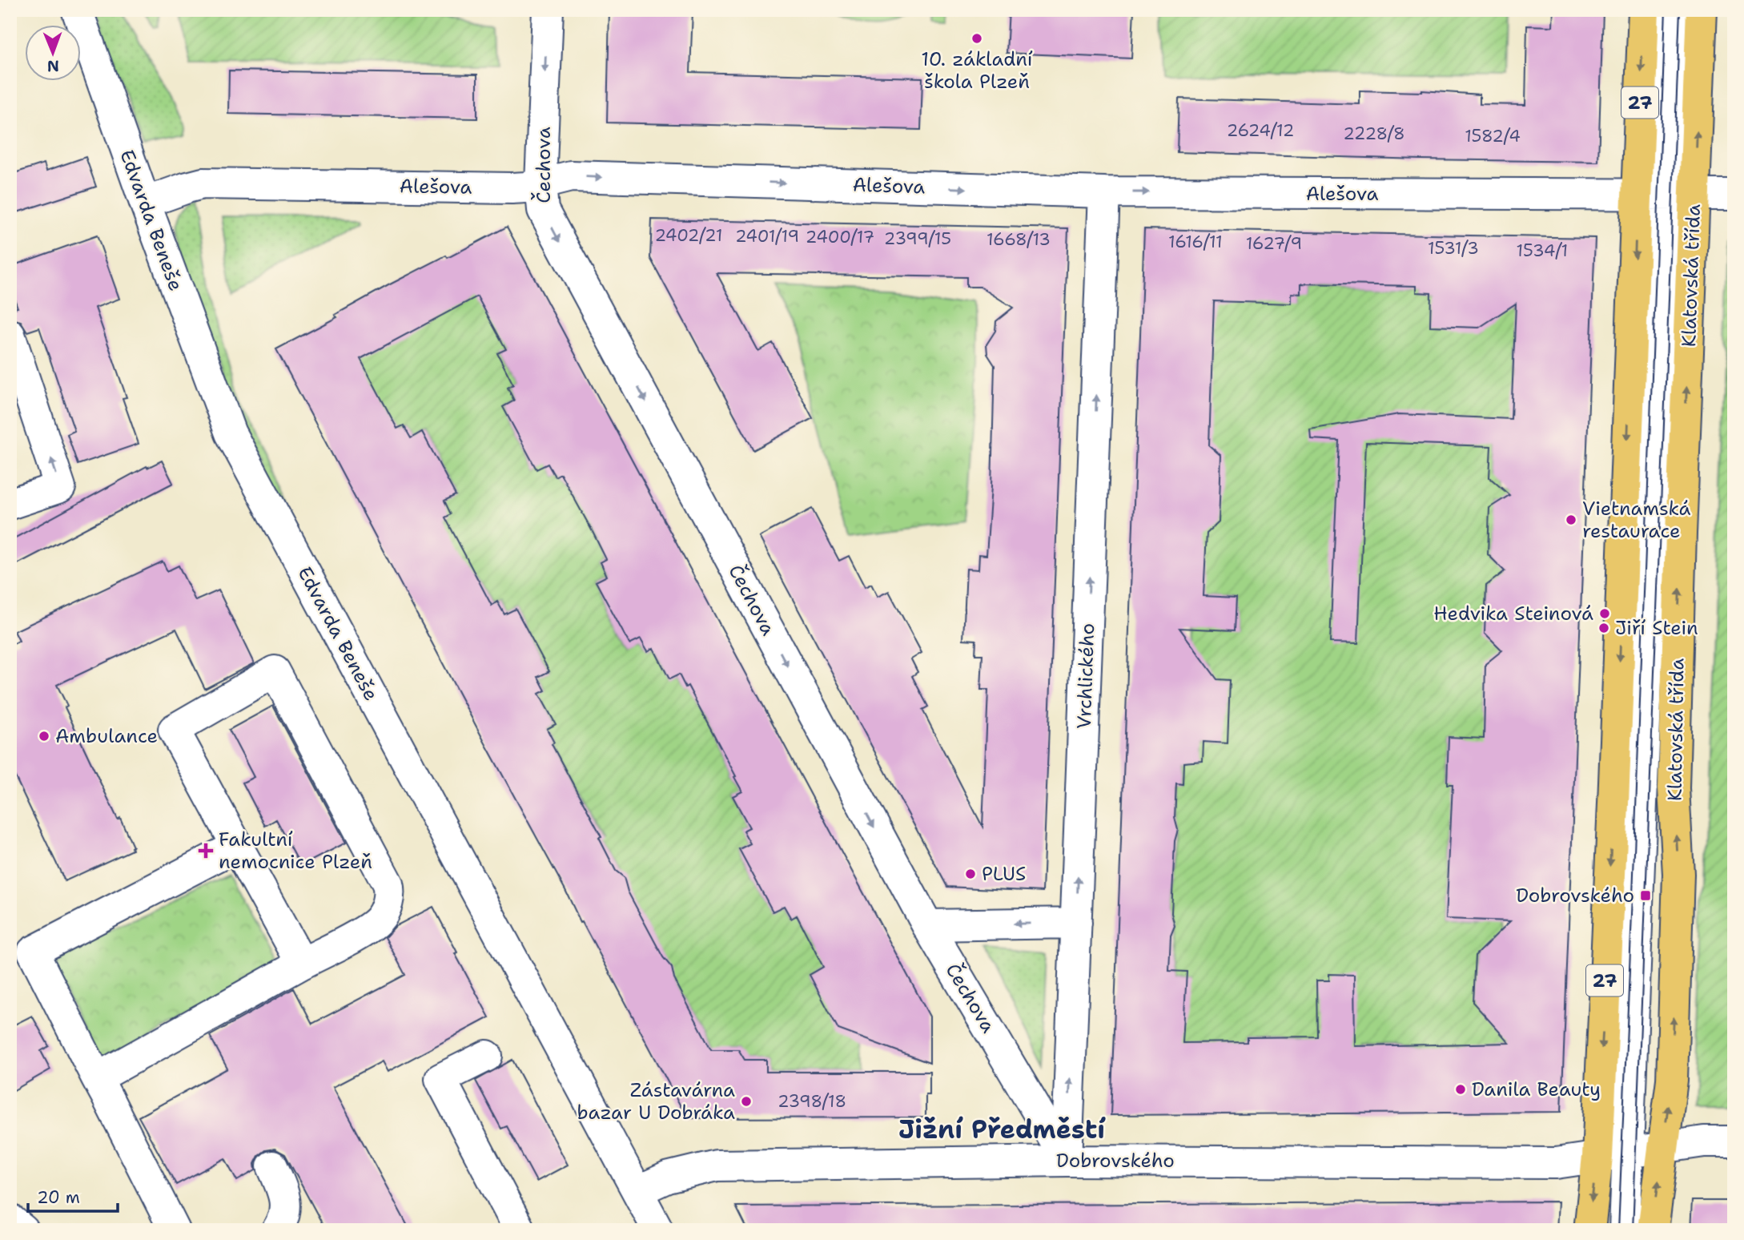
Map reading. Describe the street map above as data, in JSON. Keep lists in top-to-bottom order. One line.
{"streets":{"main road":["27","Klatovská třída"],"street":["Čechova","Alešova","Edvarda Beneše","Vrchlického","Dobrovského"]},"crossings":[["Čechova","Alešova"],["Čechova","Vrchlického"],["Čechova","Dobrovského"],["Alešova","Edvarda Beneše"],["Alešova","Klatovská třída"],["Alešova","Vrchlického"],["Edvarda Beneše","Dobrovského"],["Klatovská třída","Dobrovského"],["Vrchlického","Dobrovského"]],"one_way":["Čechova","Alešova","Vrchlického"],"districts":["Jižní Předměstí"],"places":{"other":["10. základní škola Plzeň","Vietnamská restaurace","Hedvika Steinová","Jiří Stein","Ambulance","PLUS","Danila Beauty","Zástavárna bazar U Dobráka"],"health":["Fakultní nemocnice Plzeň"],"transit":["Dobrovského"]},"house_numbers":["2624/12","2228/8","1582/4","2402/21","2401/19","2400/17","2399/15","1668/13","1616/11","1627/9","1531/3","1534/1","2398/18"],"scale_bar":"20 m","north":"bottom"}
